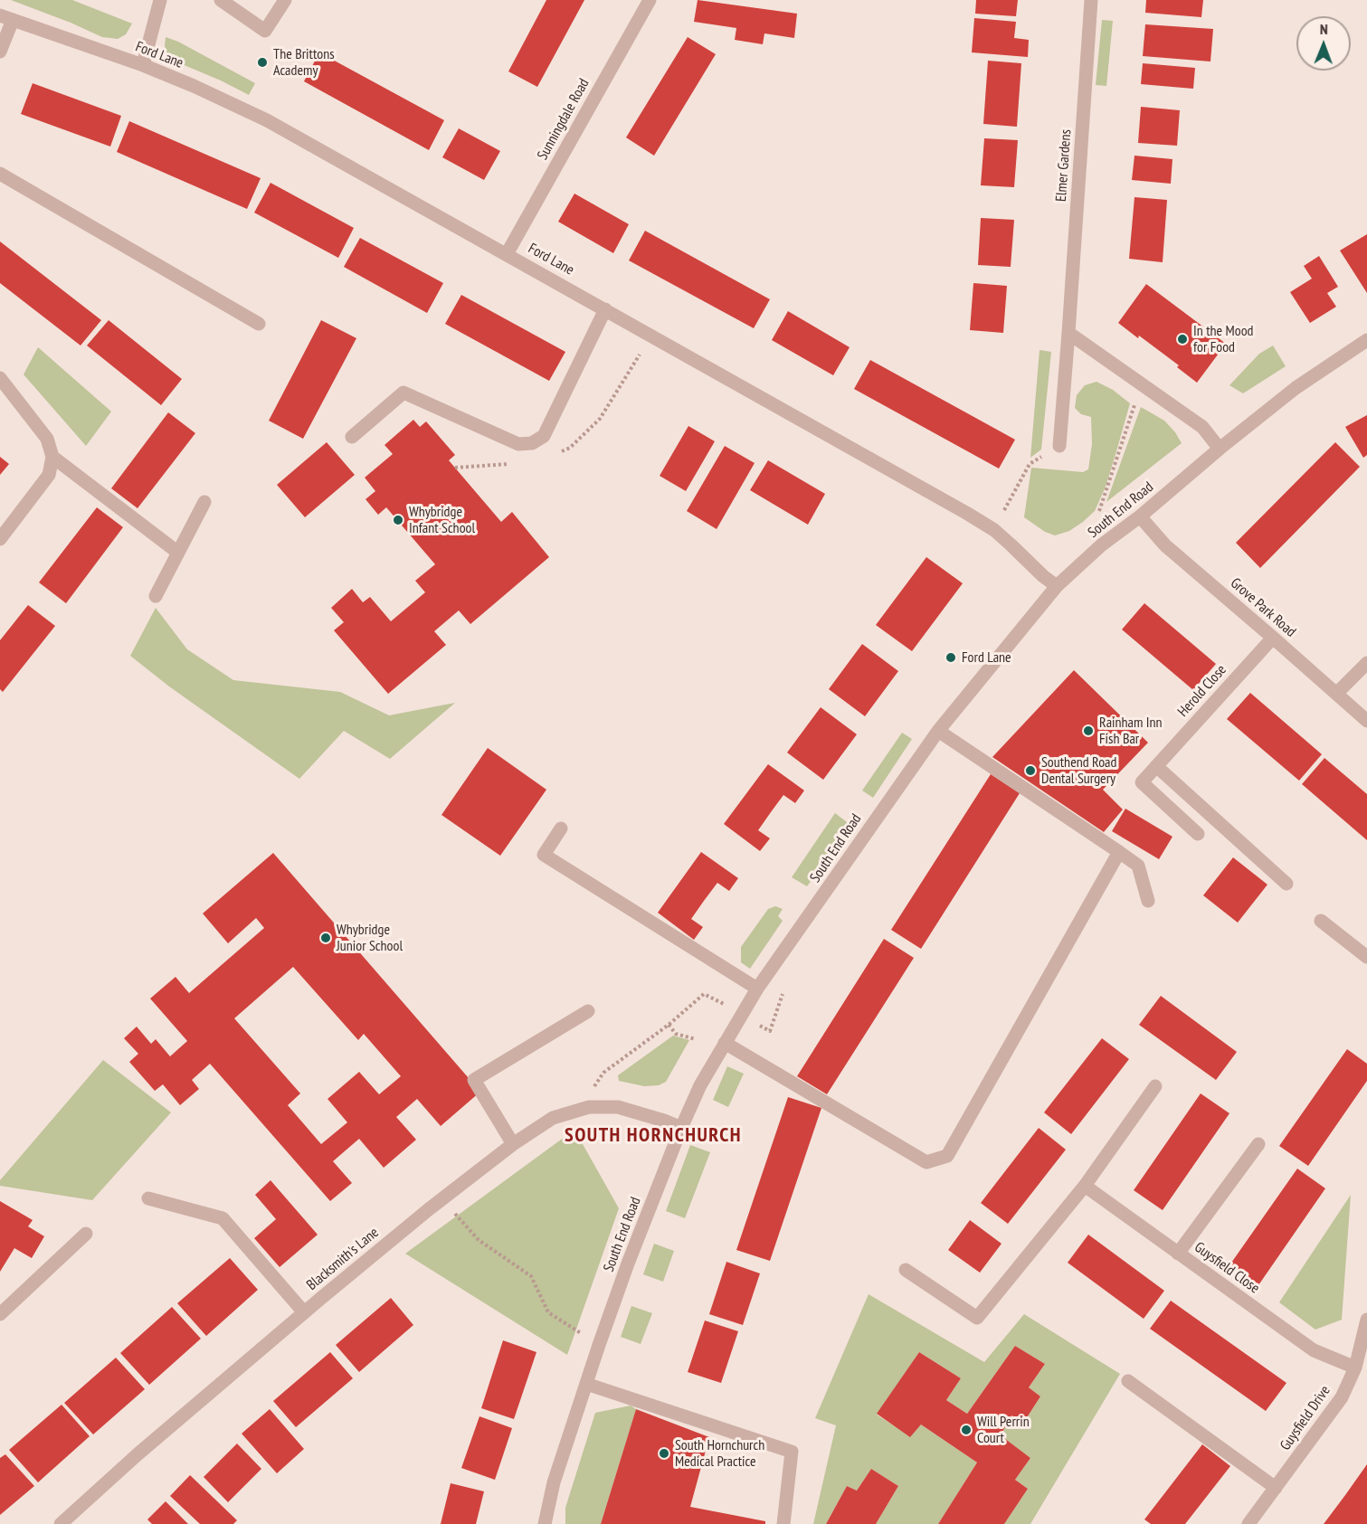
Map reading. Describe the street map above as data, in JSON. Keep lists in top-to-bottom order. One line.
{"streets":{"street":["Ford Lane","Sunningdale Road","Elmer Gardens","South End Road","Grove Park Road","Herold Close","Blacksmith's Lane","Guysfield Close","Guysfield Drive"]},"crossings":[["Ford Lane","Sunningdale Road"],["Ford Lane","South End Road"],["South End Road","Grove Park Road"],["South End Road","Blacksmith's Lane"],["Grove Park Road","Herold Close"],["Guysfield Close","Guysfield Drive"]],"districts":["SOUTH HORNCHURCH"],"places":["The Brittons Academy","In the Mood for Food","Whybridge Infant School","Ford Lane","Rainham Inn Fish Bar","Southend Road Dental Surgery","Whybridge Junior School","Will Perrin Court","South Hornchurch Medical Practice"],"north":"top"}
